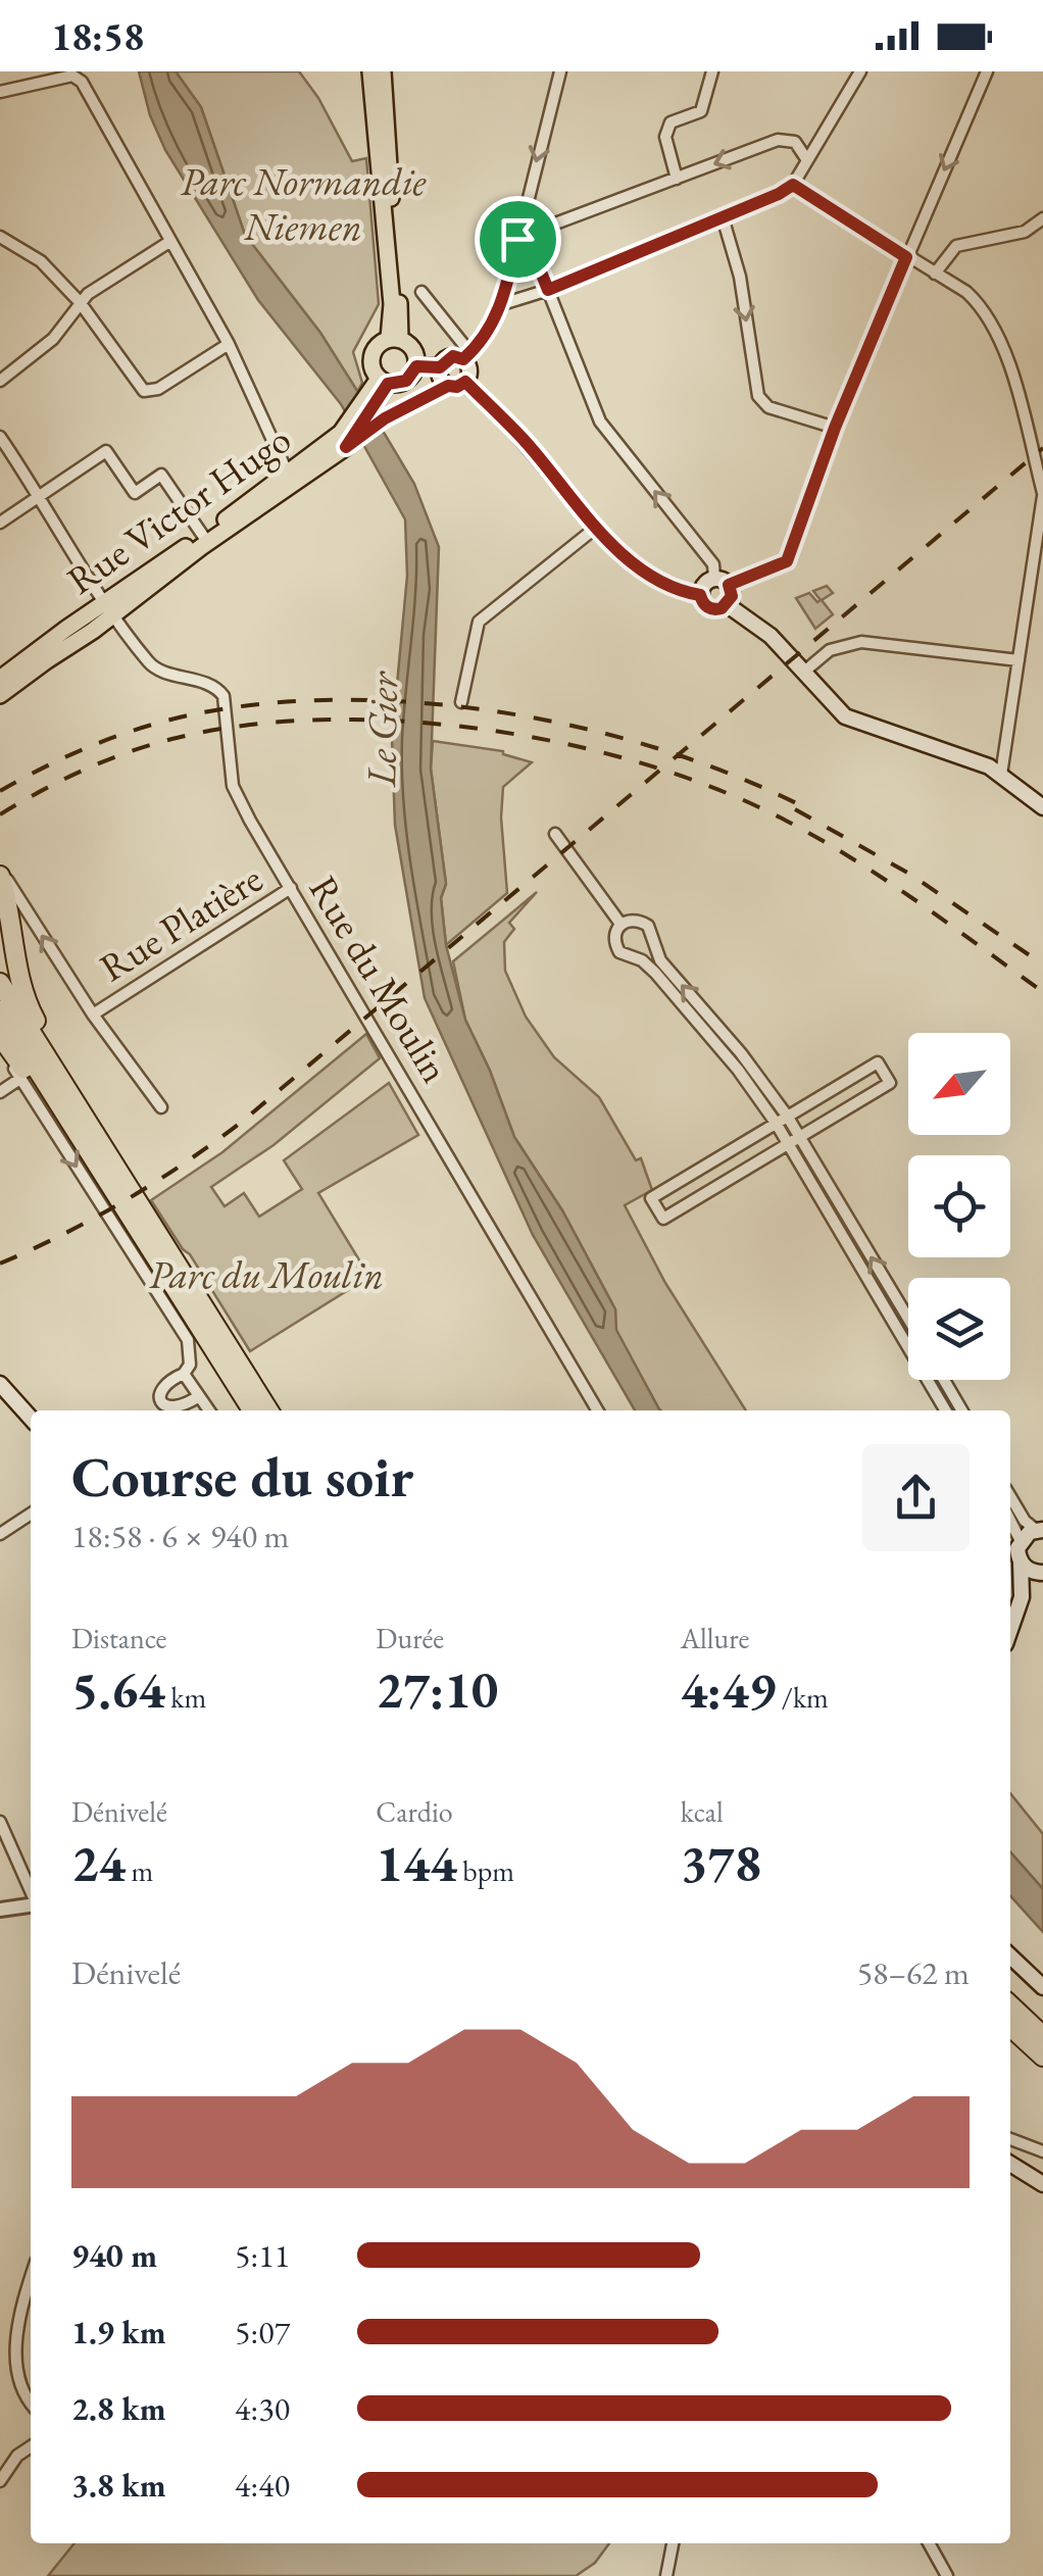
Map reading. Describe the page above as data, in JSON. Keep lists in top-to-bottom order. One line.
{"streets":{"main road":["Rue Victor Hugo"],"street":["Rue Platière","Rue du Moulin"]},"crossings":[["Rue Victor Hugo","Rue du Moulin"],["Rue Platière","Rue du Moulin"]],"one_way":["Rue Platière"],"water":["Le Gier"],"parks":["Parc Normandie Niemen","Parc du Moulin"],"north":"bottom left","page":{"status":"18:58","heading":["Course du soir","18:58 · 6 × 940 m"],"stats":[["Distance","5.64 km"],["Durée","27:10"],["Allure","4:49 /km"],["Dénivelé","24 m"],["Cardio","144 bpm"],["kcal","378"]],"chart":["Dénivelé","58–62 m"],"list":[{"name":"940 m","note":"5:11"},{"name":"1.9 km","note":"5:07"},{"name":"2.8 km","note":"4:30"},{"name":"3.8 km","note":"4:40"}]}}
